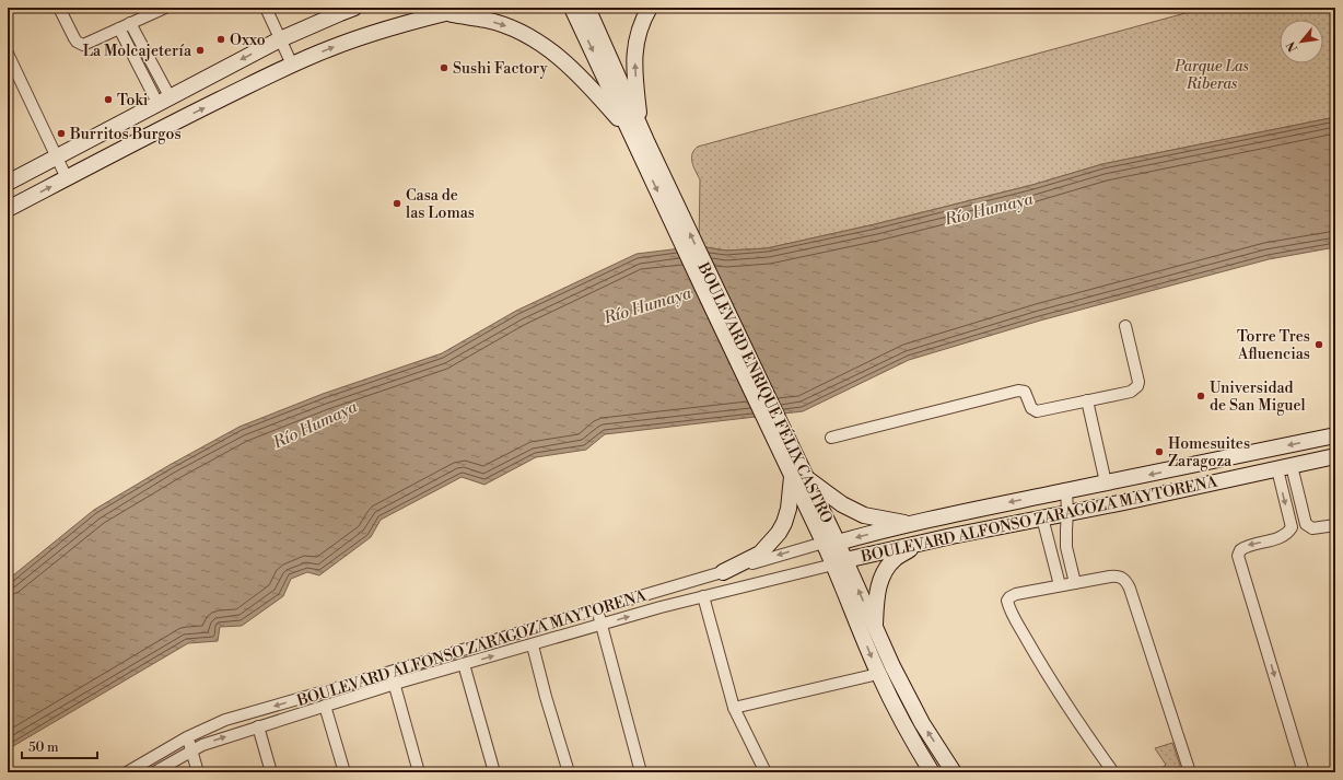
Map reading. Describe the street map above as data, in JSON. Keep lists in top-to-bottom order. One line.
{"streets":{"main road":["BOULEVARD ENRIQUE FÉLIX CASTRO","BOULEVARD ALFONSO ZARAGOZA MAYTORENA"]},"crossings":[["BOULEVARD ENRIQUE FÉLIX CASTRO","BOULEVARD ALFONSO ZARAGOZA MAYTORENA"]],"water":["Río Humaya"],"parks":["Parque Las Riberas"],"places":["Oxxo","La Molcajetería","Sushi Factory","Toki","Burritos Burgos","Casa de las Lomas","Torre Tres Afluencias","Universidad de San Miguel","Homesuites Zaragoza"],"scale_bar":"50 m","north":"bottom left"}
